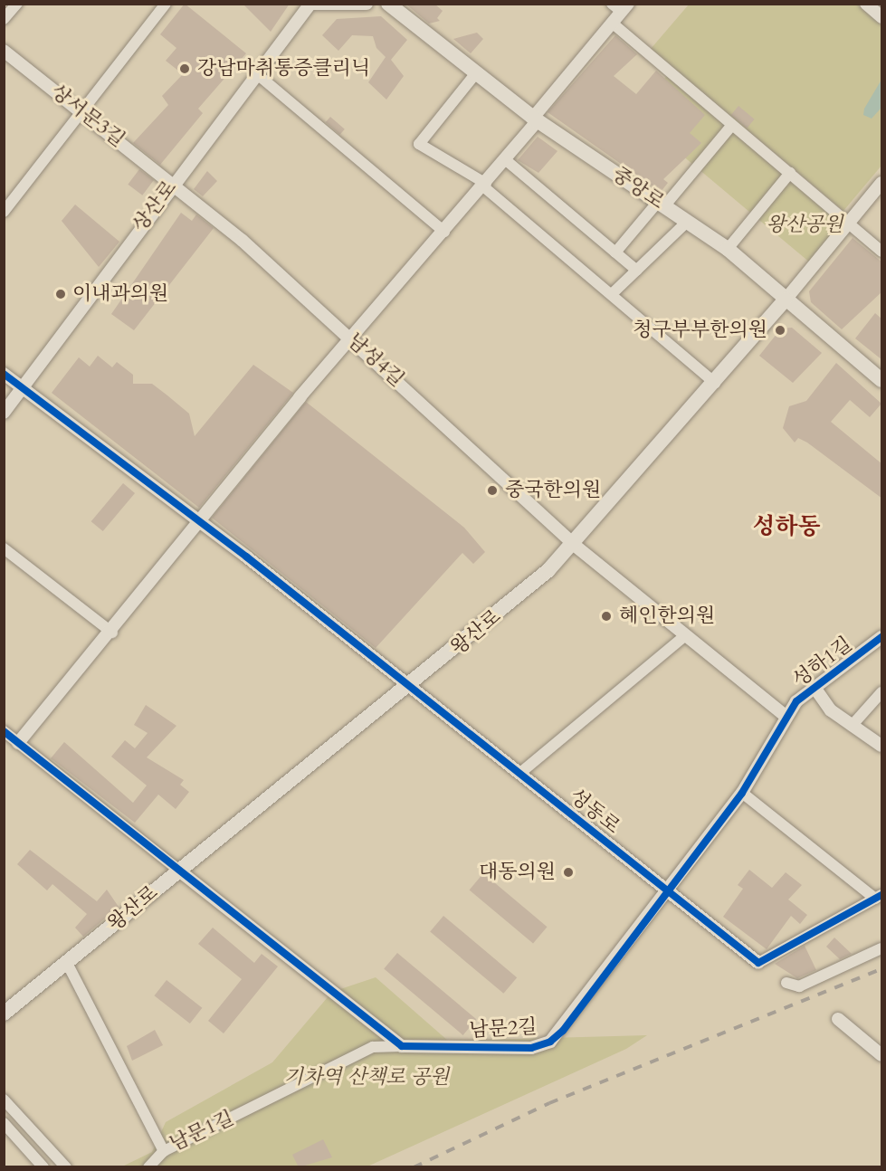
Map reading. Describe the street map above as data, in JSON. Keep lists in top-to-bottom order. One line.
{"streets":{"main road":["중앙로","왕산로"],"street":["상서문3길","상산로","남성4길","성하1길","성동로","남문2길","남문1길"]},"crossings":[["상서문3길","상산로"],["상서문3길","남성4길"],["중앙로","왕산로"],["상산로","남성4길"],["상산로","성동로"],["남성4길","왕산로"],["남성4길","성하1길"],["왕산로","성하1길"],["왕산로","성동로"],["왕산로","남문1길"],["성하1길","남문2길"],["성동로","남문2길"],["남문2길","남문1길"]],"districts":["성하동"],"parks":["왕산공원","기차역 산책로 공원"],"places":["강남마취통증클리닉","이내과의원","청구부부한의원","중국한의원","혜인한의원","대동의원"]}
